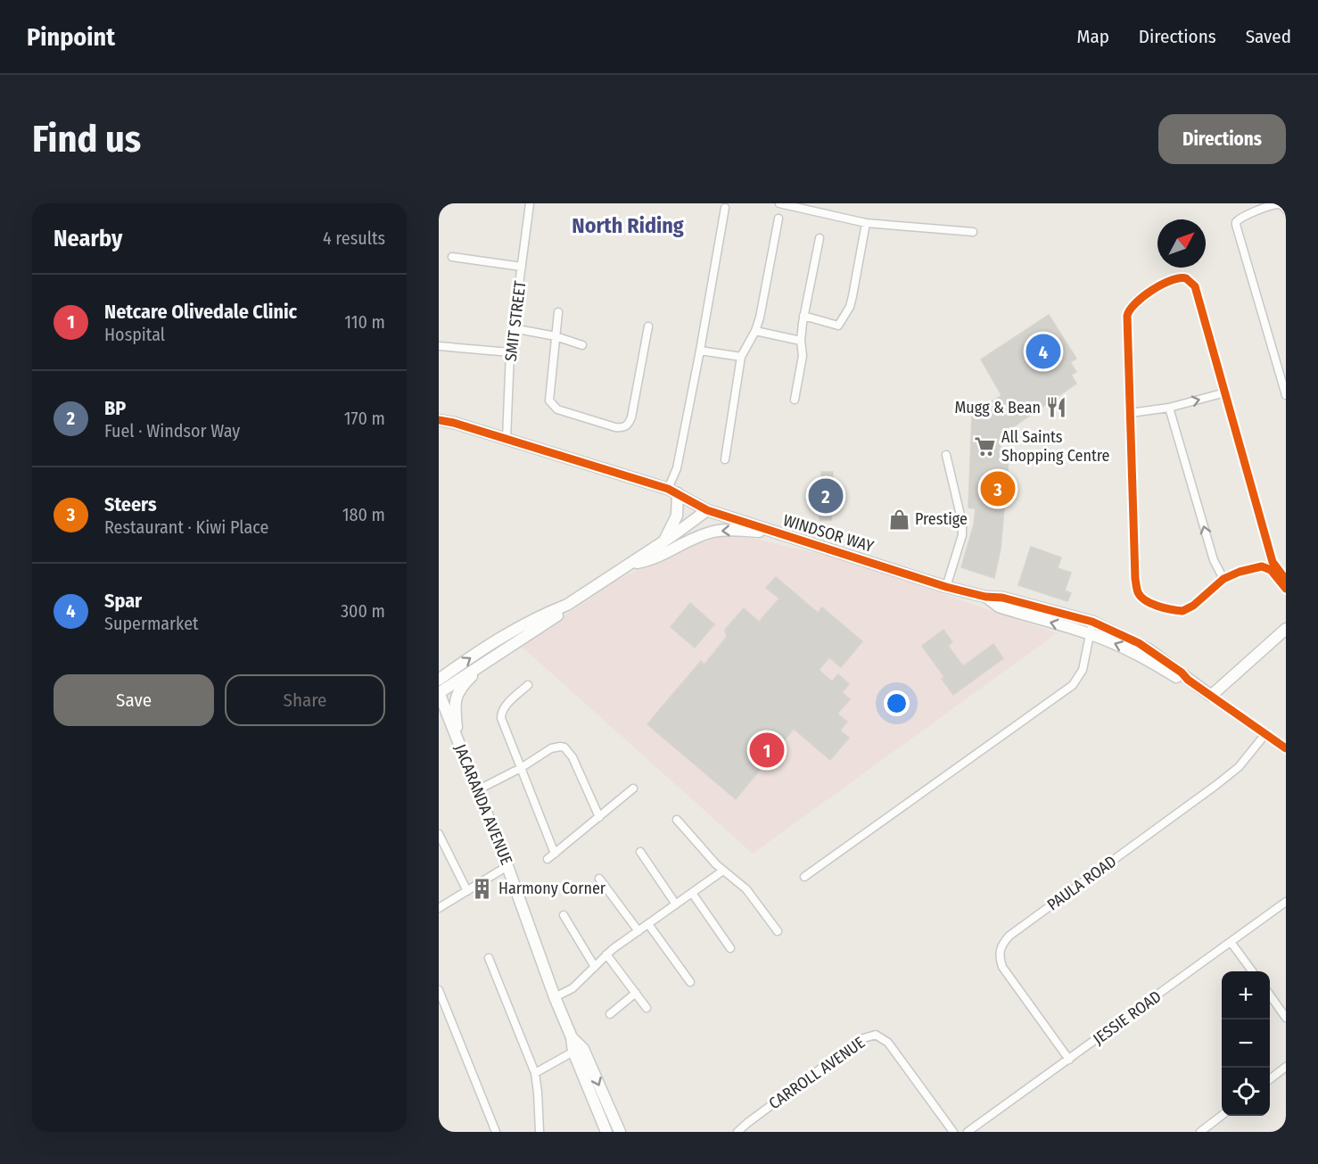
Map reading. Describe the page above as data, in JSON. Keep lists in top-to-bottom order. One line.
{"streets":{"street":["SMIT STREET","WINDSOR WAY","JACARANDA AVENUE","PAULA ROAD","JESSIE ROAD","CARROLL AVENUE"]},"crossings":[["SMIT STREET","WINDSOR WAY"],["PAULA ROAD","JESSIE ROAD"]],"districts":["North Riding"],"places":{"restaurant":["Mugg & Bean"],"supermarket":["All Saints Shopping Centre"],"shop":["Prestige"],"building":["Harmony Corner"]},"north":"top right","page":{"header":"Pinpoint","nav":["Map","Directions","Saved"],"buttons":["Directions",["Save","Share"]],"title":"Find us","heading":["Nearby","4 results"],"list":[{"mark":"1","name":"Netcare Olivedale Clinic","note":"Hospital","value":"110 m"},{"mark":"2","name":"BP","note":"Fuel · Windsor Way","value":"170 m"},{"mark":"3","name":"Steers","note":"Restaurant · Kiwi Place","value":"180 m"},{"mark":"4","name":"Spar","note":"Supermarket","value":"300 m"}],"pins":["4","3","2","1"],"map_buttons":["+","−"]}}
